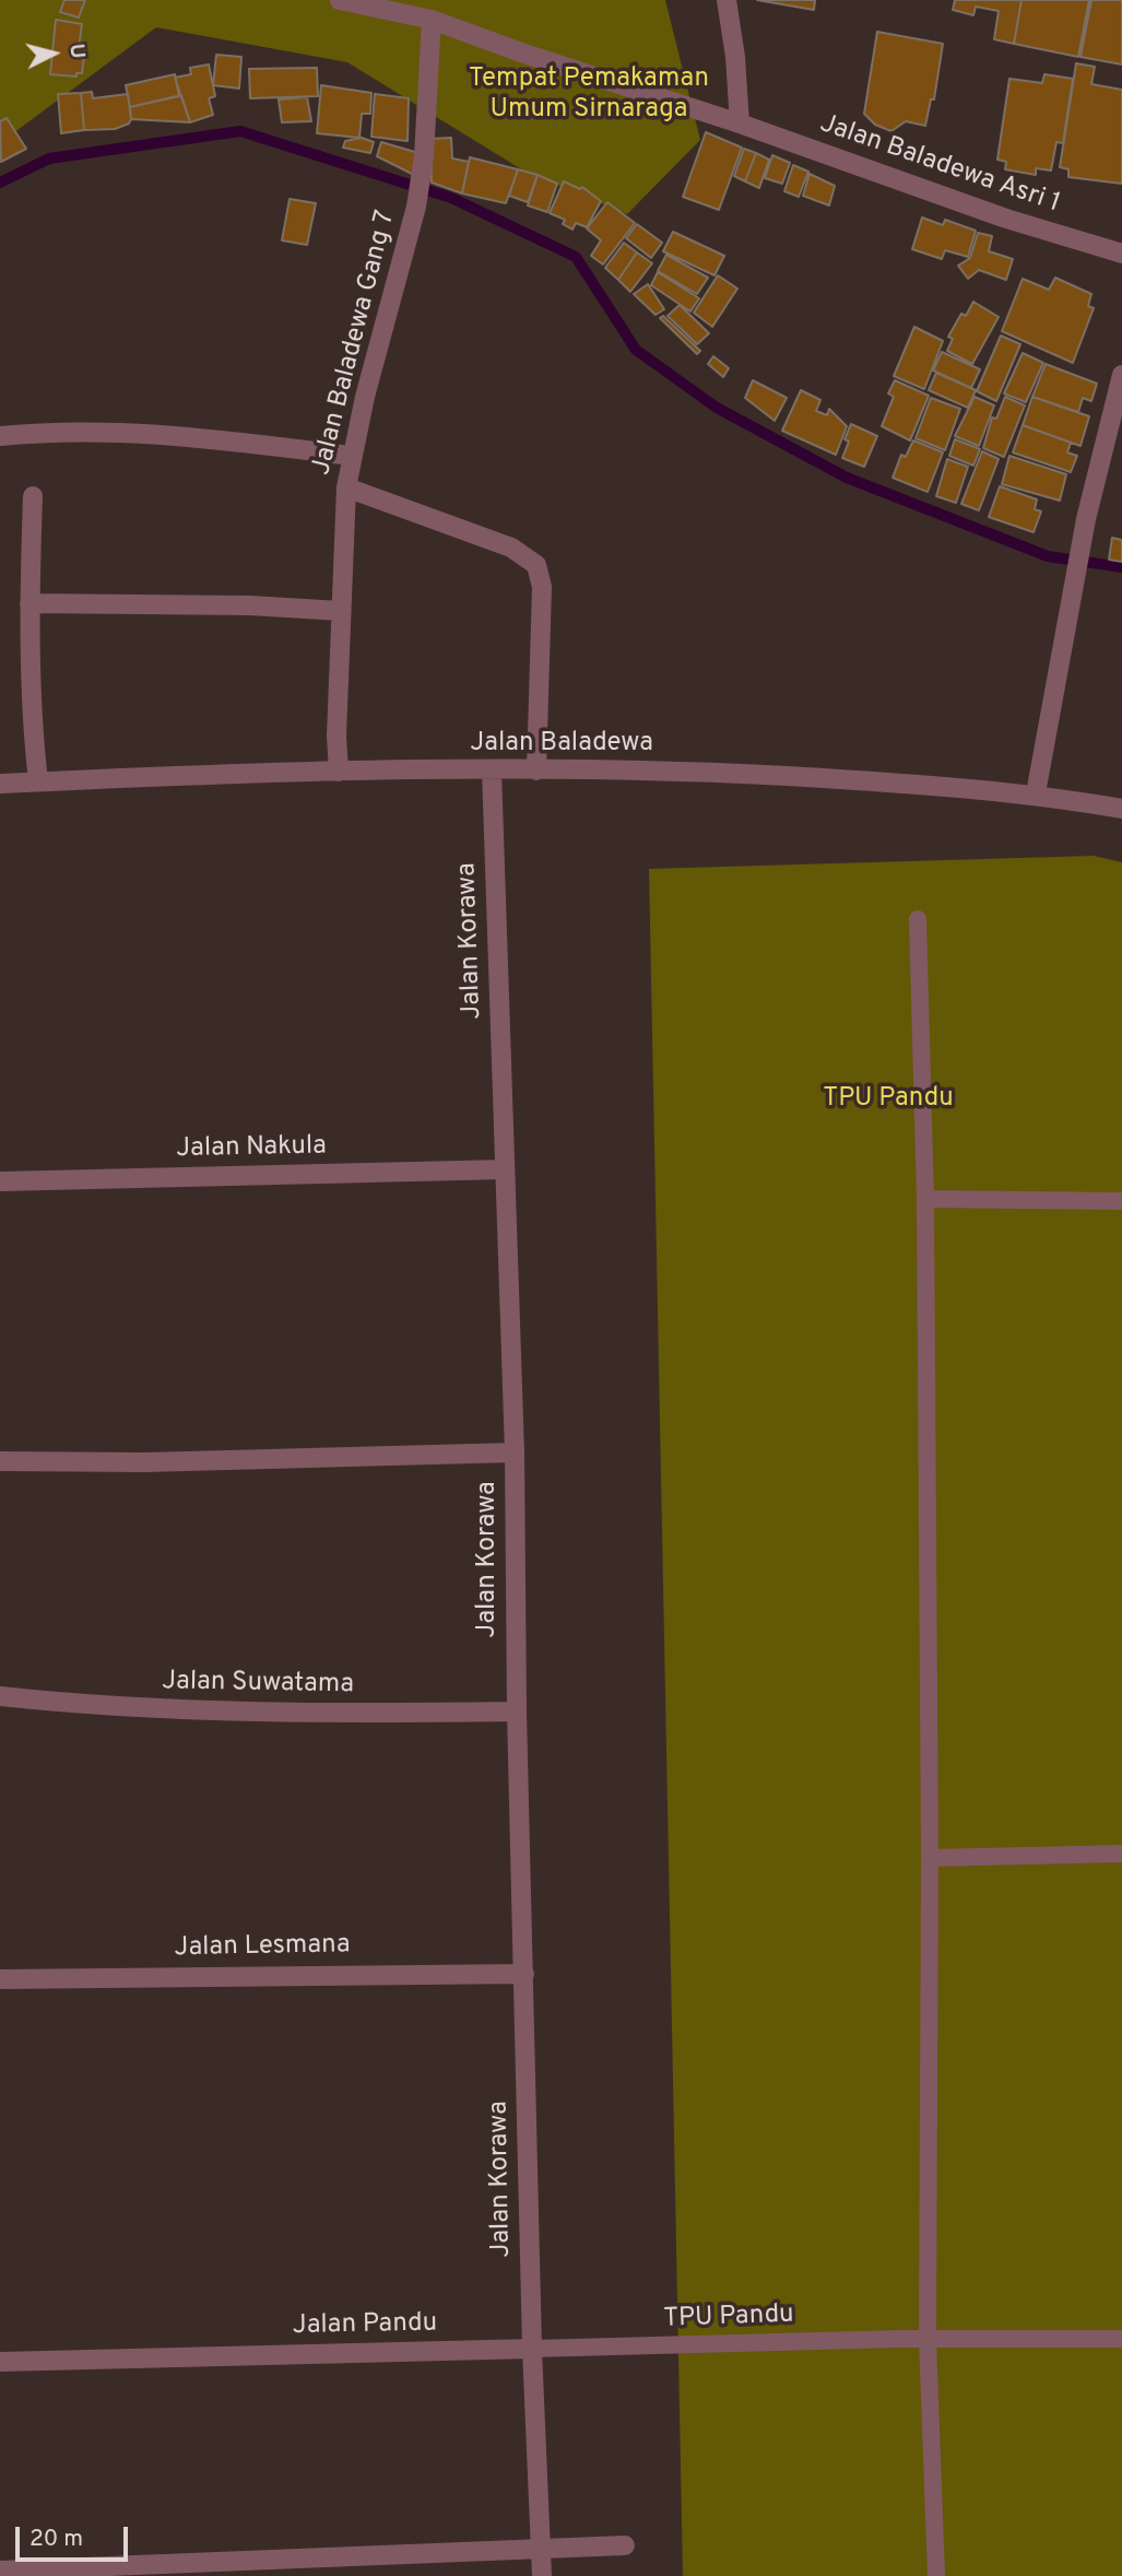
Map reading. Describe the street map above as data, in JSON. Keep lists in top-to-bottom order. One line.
{"streets":{"street":["Jalan Baladewa Asri 1","Jalan Baladewa Gang 7","Jalan Baladewa","Jalan Korawa","Jalan Nakula","Jalan Suwatama","Jalan Lesmana","Jalan Pandu"],"lane":["TPU Pandu"]},"crossings":[["Jalan Baladewa Asri 1","Jalan Baladewa Gang 7"],["Jalan Baladewa Gang 7","Jalan Baladewa"],["Jalan Baladewa","Jalan Korawa"],["Jalan Korawa","Jalan Nakula"],["Jalan Korawa","Jalan Suwatama"],["Jalan Korawa","Jalan Lesmana"],["Jalan Korawa","TPU Pandu"],["Jalan Korawa","Jalan Pandu"],["TPU Pandu","Jalan Pandu"]],"parks":["Tempat Pemakaman Umum Sirnaraga","TPU Pandu"],"scale_bar":"20 m","north":"right"}
